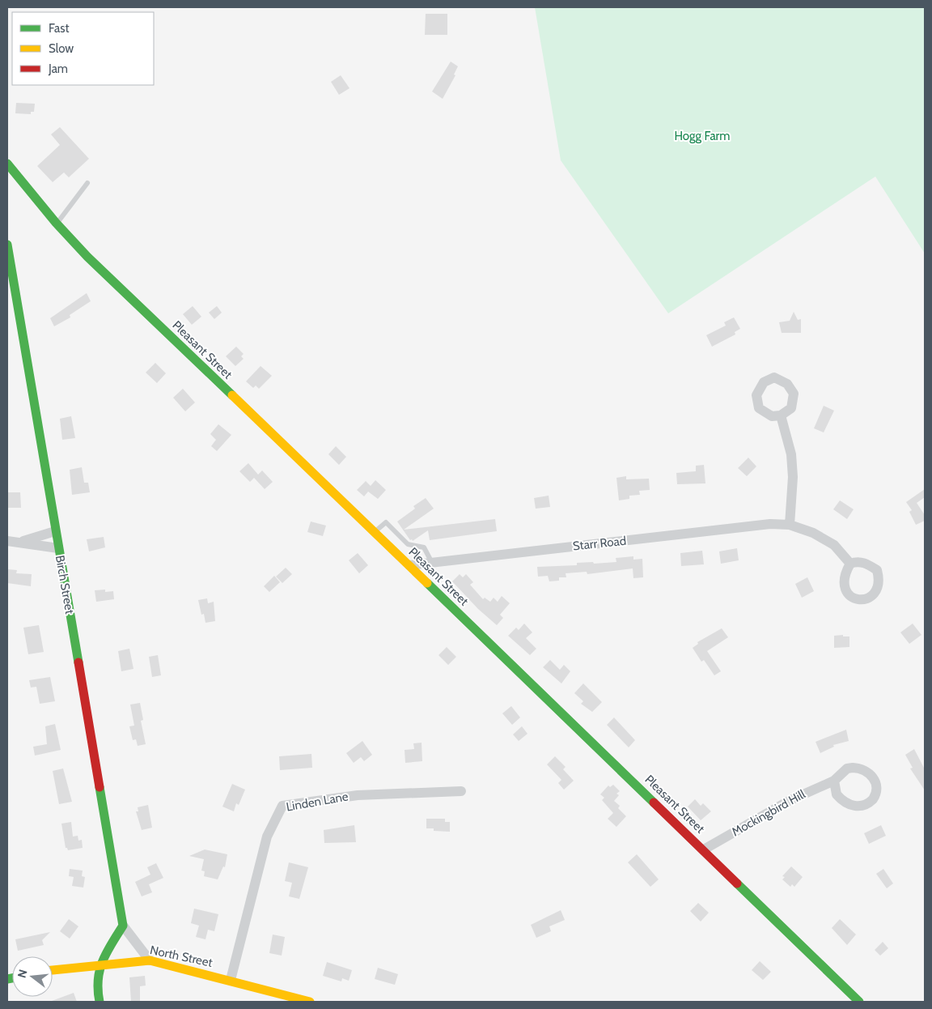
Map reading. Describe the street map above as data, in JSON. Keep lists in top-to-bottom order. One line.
{"streets":{"main road":["Pleasant Street","Birch Street","North Street"],"street":["Starr Road","Linden Lane","Mockingbird Hill"]},"crossings":[["Pleasant Street","Starr Road"],["Pleasant Street","Mockingbird Hill"],["Birch Street","North Street"],["Linden Lane","North Street"]],"parks":["Hogg Farm"],"legend":["Fast","Slow","Jam"],"north":"left"}
